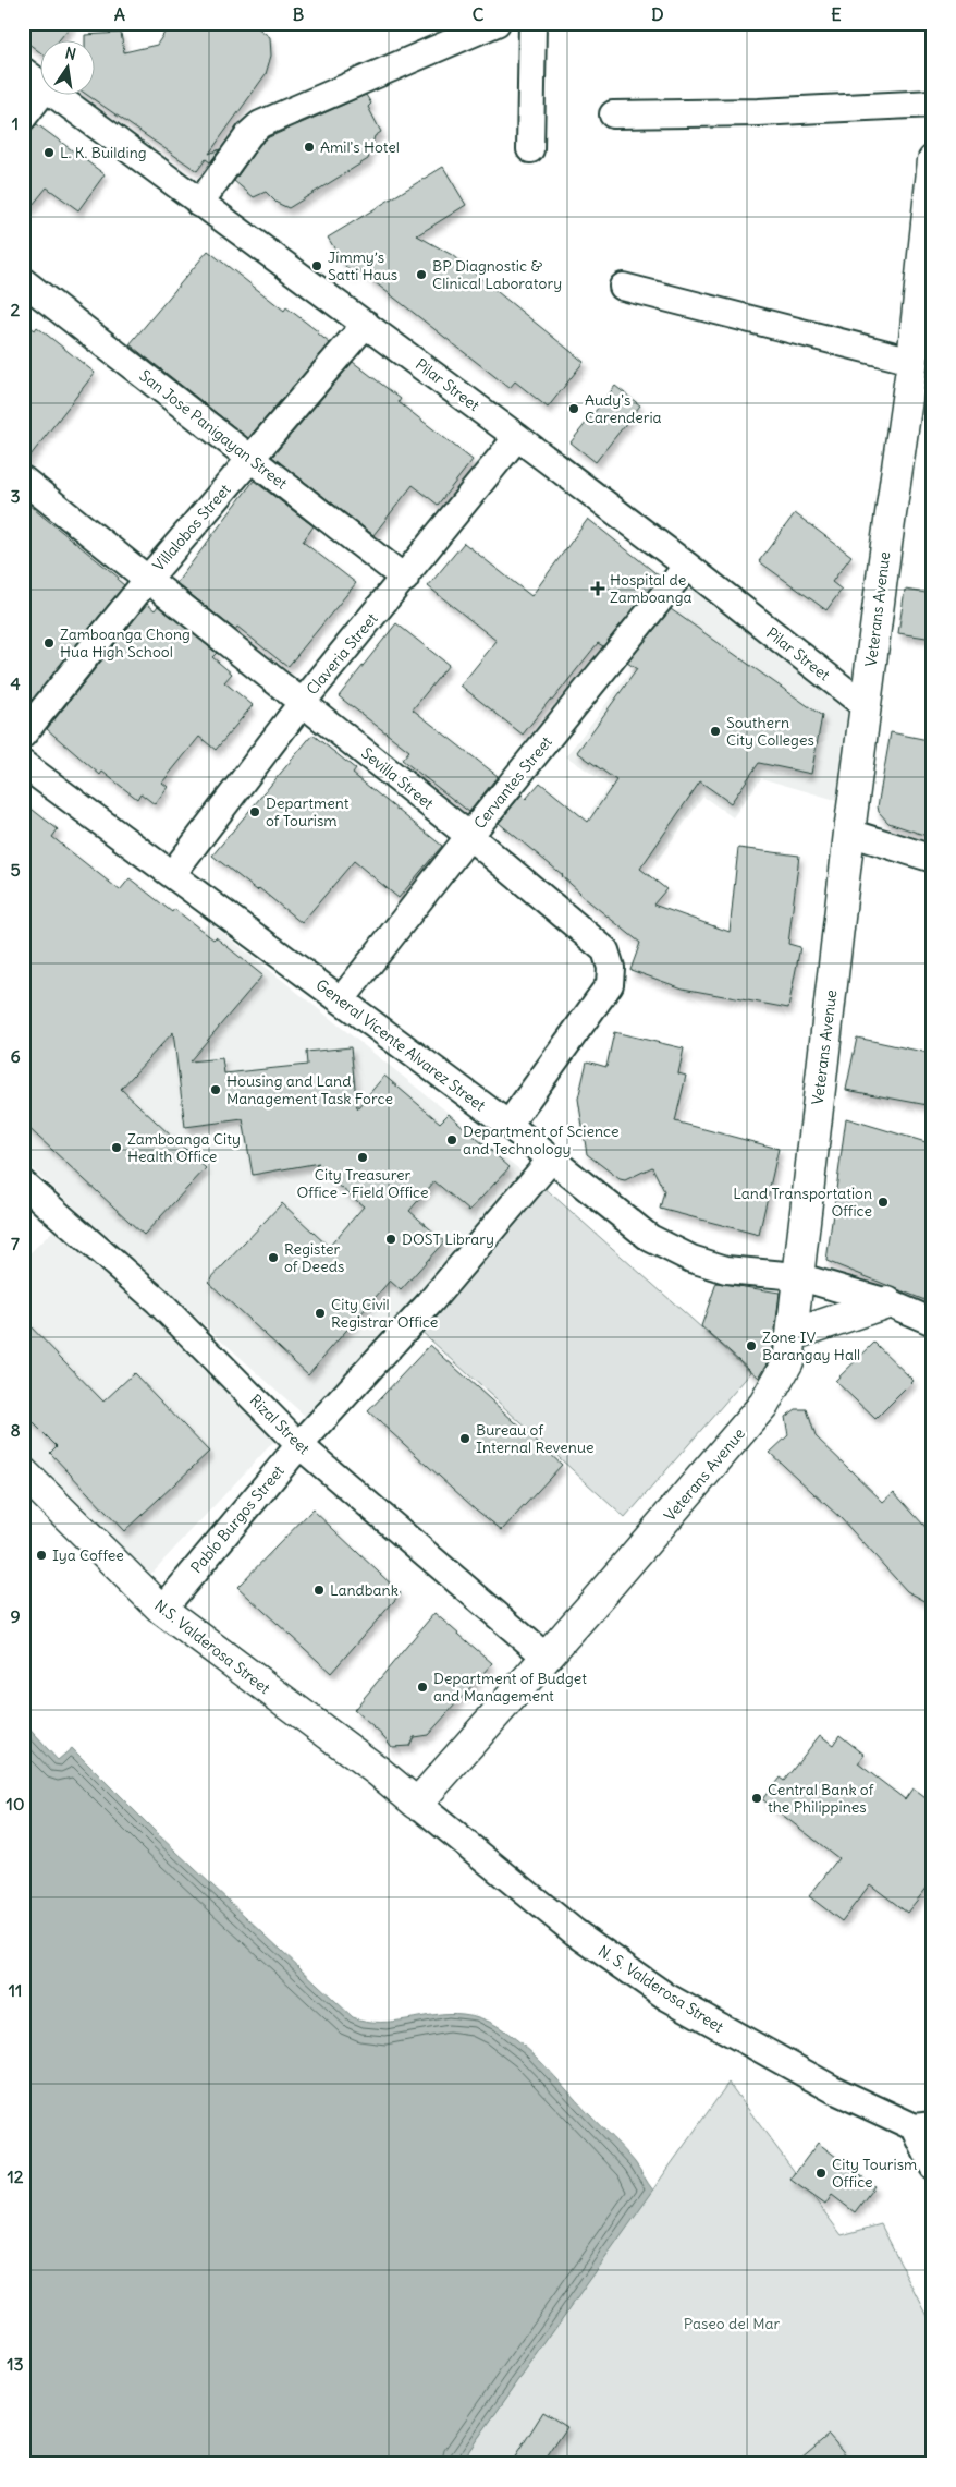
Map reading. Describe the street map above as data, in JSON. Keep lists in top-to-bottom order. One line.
{"streets":{"main road":["Veterans Avenue","N.S. Valderosa Street"],"street":["Pilar Street","San Jose Panigayan Street","Villalobos Street","Claveria Street","Sevilla Street","Cervantes Street","General Vicente Alvarez Street","Rizal Street","Pablo Burgos Street","N. S. Valderosa Street"]},"crossings":[["Pilar Street","Villalobos Street"],["Pilar Street","Veterans Avenue"],["Pilar Street","Claveria Street"],["Pilar Street","Cervantes Street"],["San Jose Panigayan Street","Villalobos Street"],["San Jose Panigayan Street","Claveria Street"],["Villalobos Street","Sevilla Street"],["Veterans Avenue","General Vicente Alvarez Street"],["Veterans Avenue","Rizal Street"],["Veterans Avenue","N.S. Valderosa Street"],["Veterans Avenue","N. S. Valderosa Street"],["Claveria Street","Sevilla Street"],["Claveria Street","General Vicente Alvarez Street"],["Sevilla Street","Cervantes Street"],["Sevilla Street","General Vicente Alvarez Street"],["Cervantes Street","General Vicente Alvarez Street"],["General Vicente Alvarez Street","Pablo Burgos Street"],["Rizal Street","Pablo Burgos Street"],["Pablo Burgos Street","N.S. Valderosa Street"],["N.S. Valderosa Street","N. S. Valderosa Street"]],"parks":["Paseo del Mar"],"places":{"other":["Amil's Hotel","L. K. Building","Jimmy’s Satti Haus","BP Diagnostic & Clinical Laboratory","Audy's Carenderia","Zamboanga Chong Hua High School","Southern City Colleges","Department of Tourism","Housing and Land Management Task Force","Department of Science and Technology","Zamboanga City Health Office","City Treasurer Office - Field Office","Land Transportation Office","DOST Library","Register of Deeds","City Civil Registrar Office","Zone IV Barangay Hall","Bureau of Internal Revenue","Iya Coffee","Landbank","Department of Budget and Management","Central Bank of the Philippines","City Tourism Office"],"health":["Hospital de Zamboanga"]},"north":"top","grid":{"columns":["A","B","C","D","E"],"rows":["1","2","3","4","5","6","7","8","9","10","11","12","13"]}}
